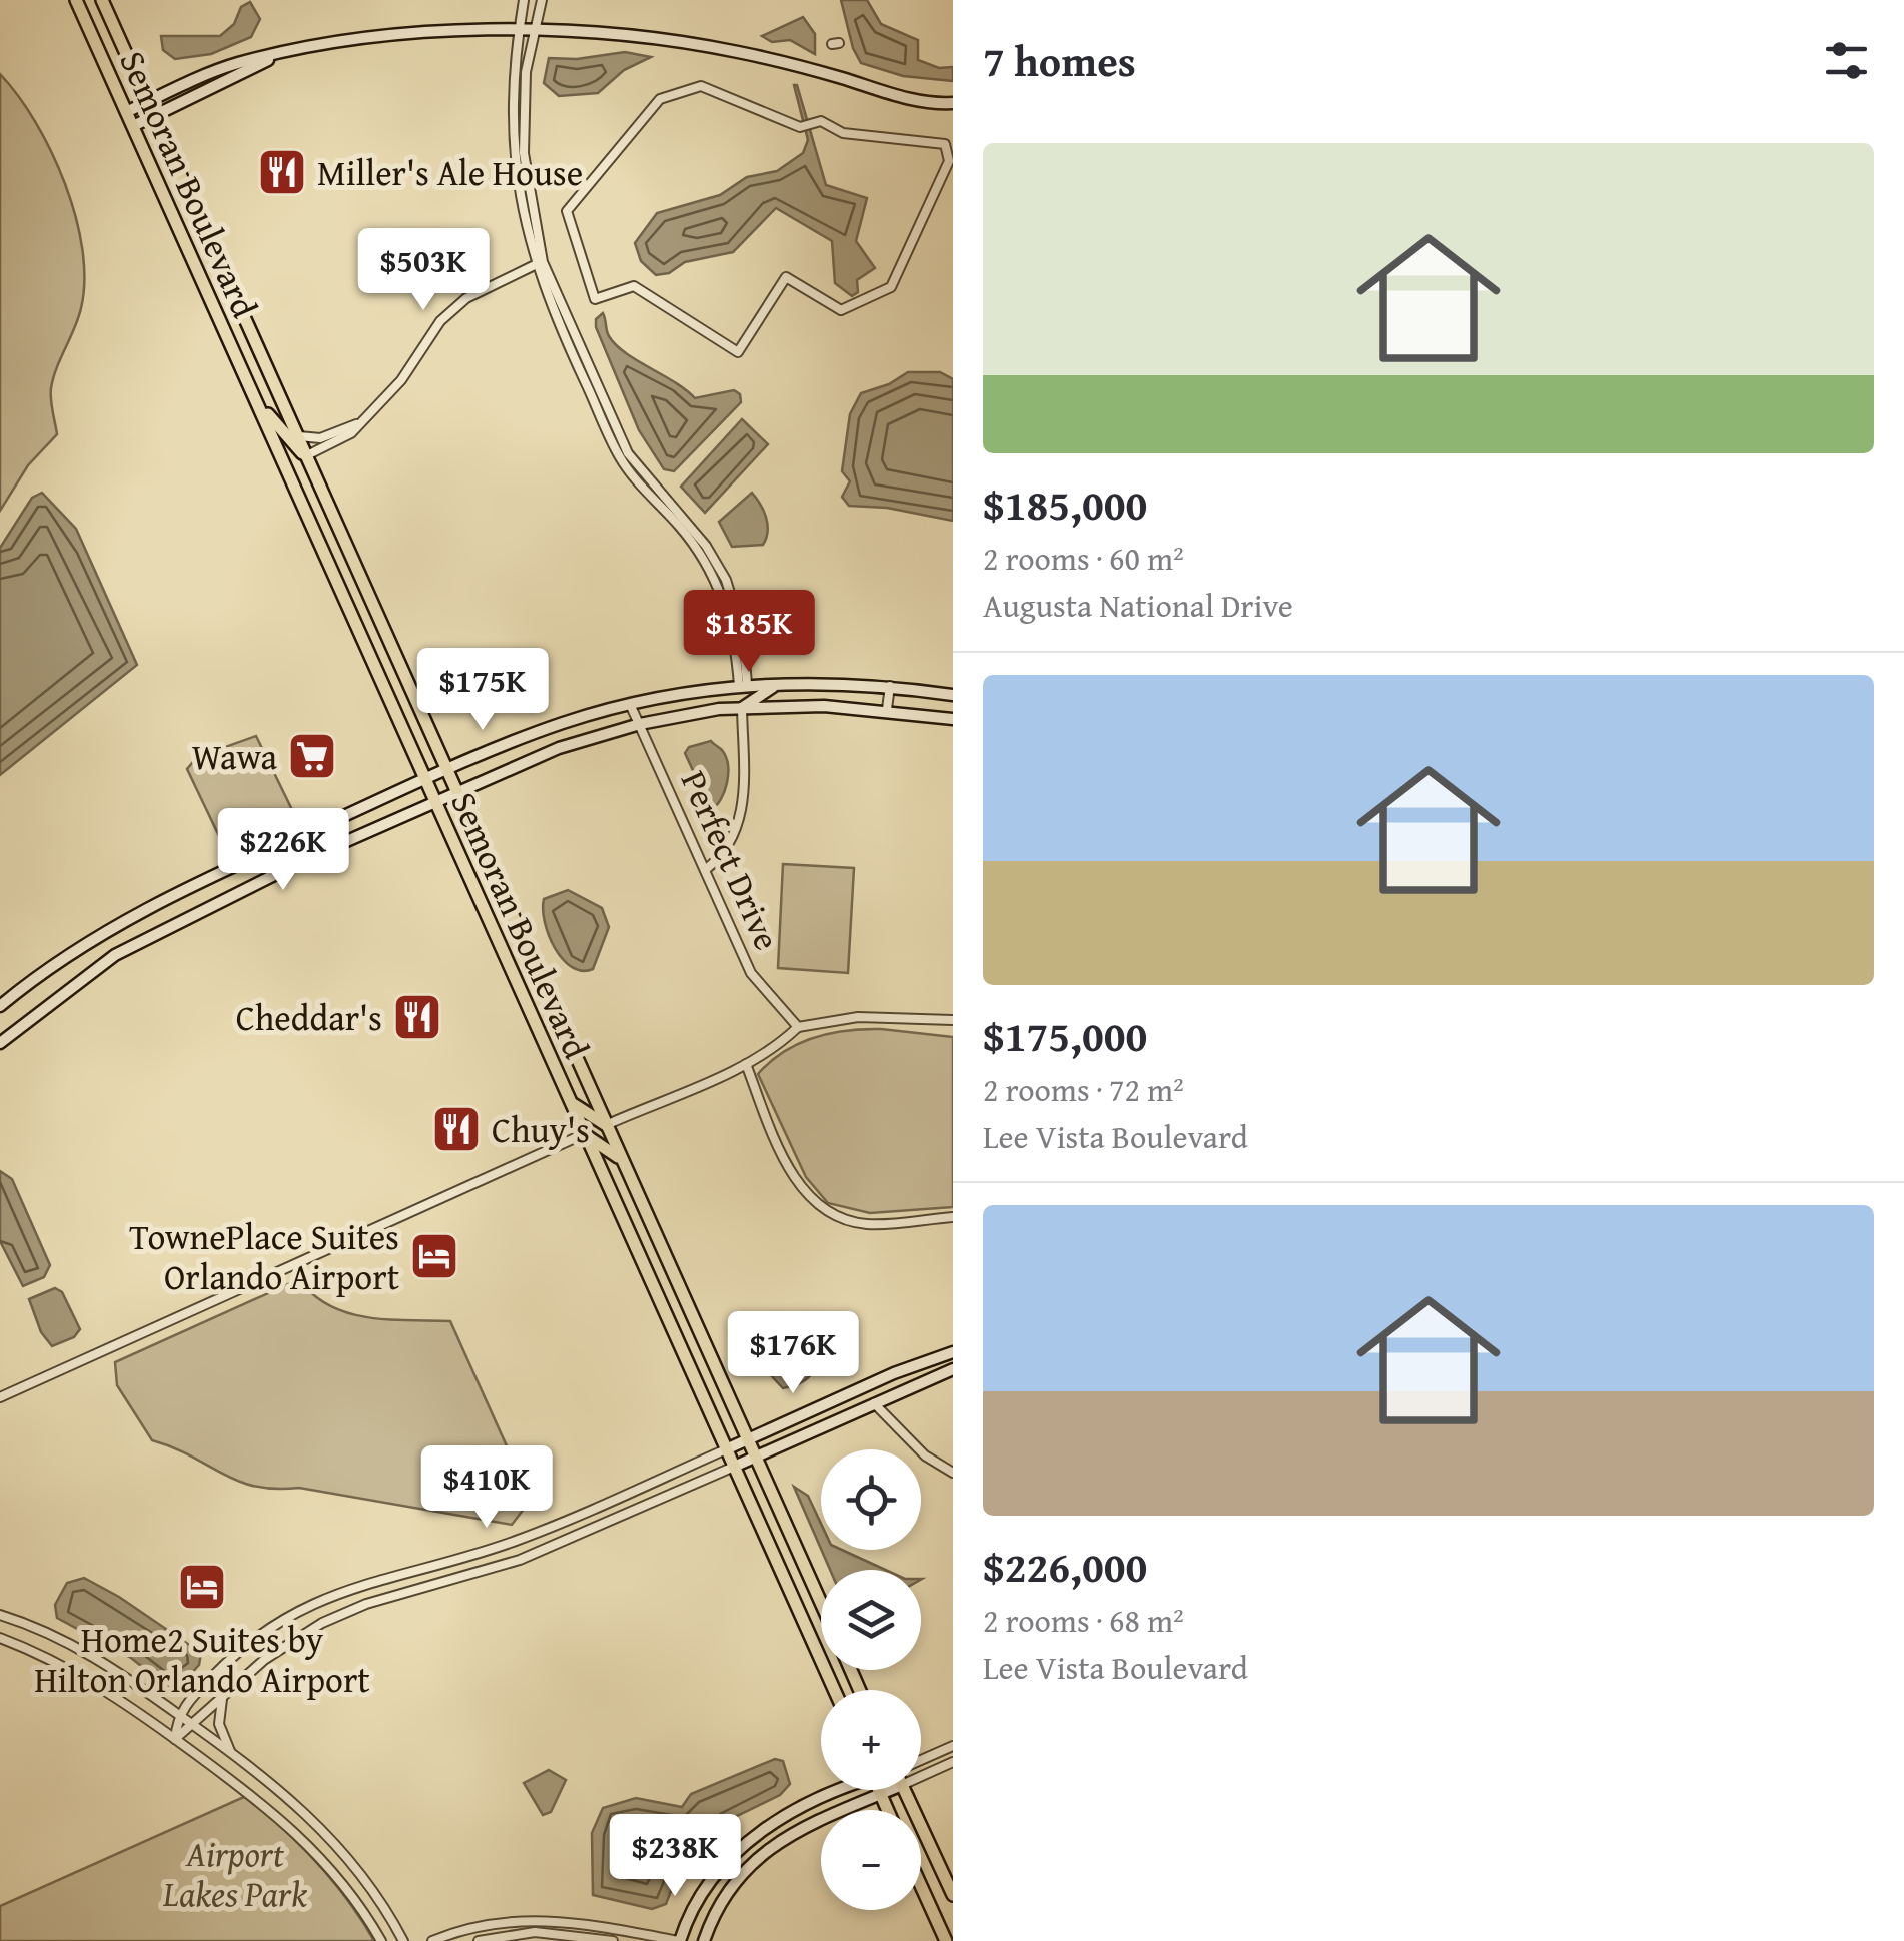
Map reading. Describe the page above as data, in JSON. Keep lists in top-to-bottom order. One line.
{"streets":{"main road":["Semoran Boulevard"],"street":["Perfect Drive"]},"parks":["Airport Lakes Park"],"places":{"restaurant":["Miller's Ale House","Cheddar's","Chuy's"],"supermarket":["Wawa"],"hotel":["TownePlace Suites Orlando Airport","Home2 Suites by Hilton Orlando Airport"]},"page":{"heading":"7 homes","list":[{"name":"$185,000","note":"2 rooms · 60 m² · Augusta National Drive"},{"name":"$175,000","note":"2 rooms · 72 m² · Lee Vista Boulevard"},{"name":"$226,000","note":"2 rooms · 68 m² · Lee Vista Boulevard"}],"price":["$503K","$185K","$175K","$226K","$176K","$410K","$238K"],"map_buttons":["+","−"]}}
